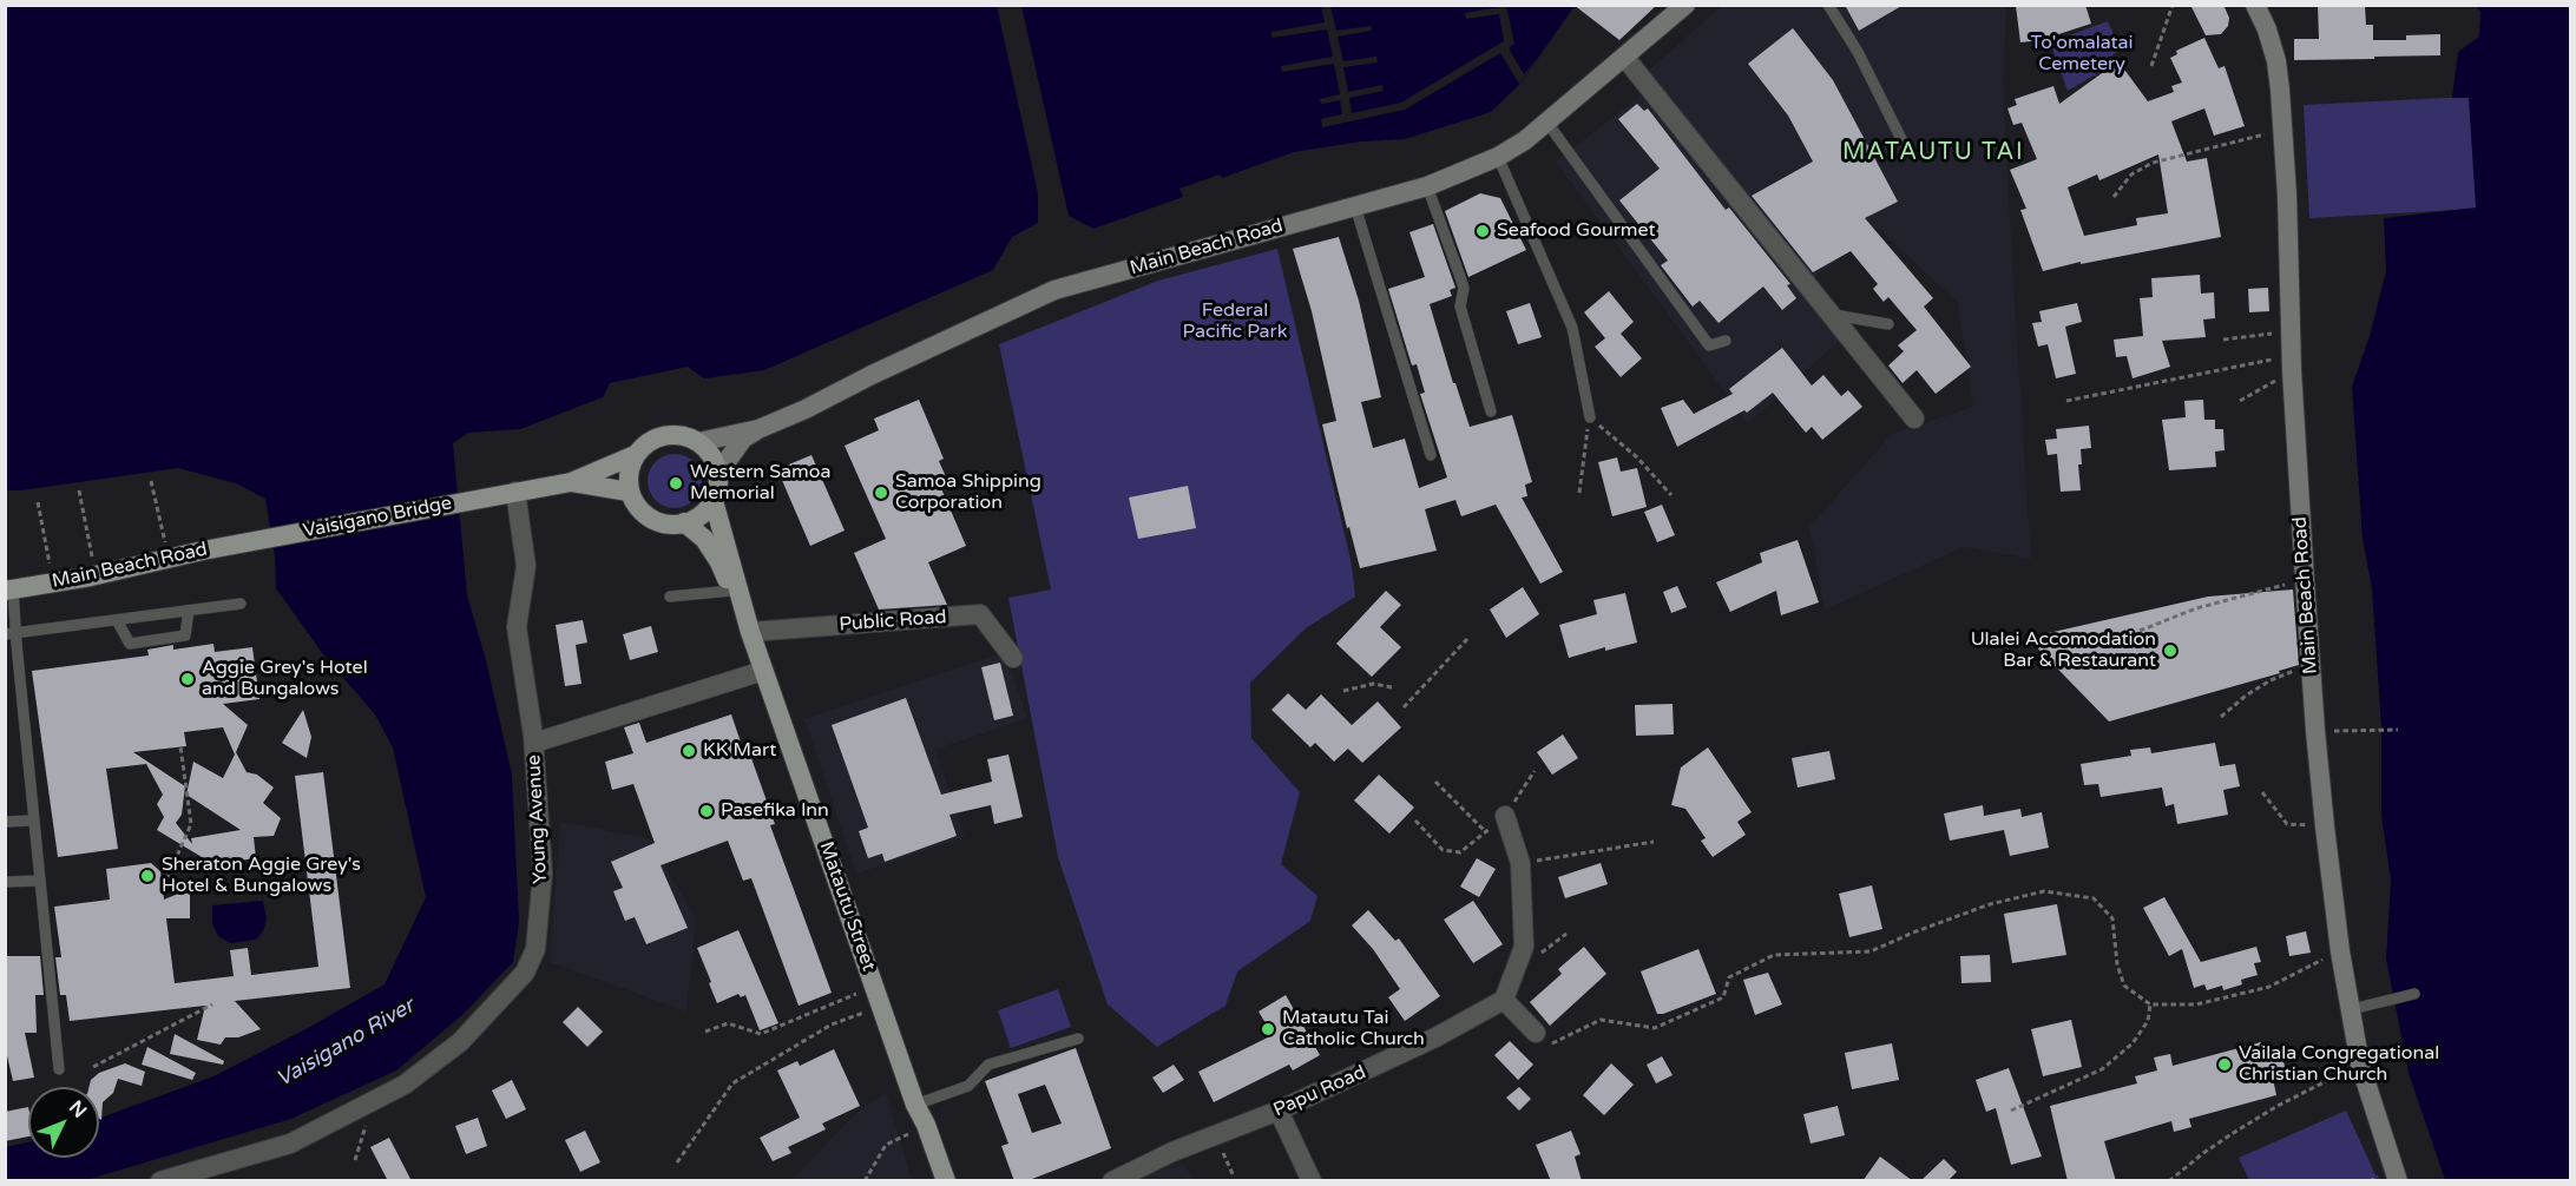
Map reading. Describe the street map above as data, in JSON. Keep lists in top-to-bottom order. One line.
{"streets":{"main road":["Main Beach Road","Vaisigano Bridge","Matautu Street"],"street":["Public Road","Young Avenue","Papu Road"]},"crossings":[["Main Beach Road","Vaisigano Bridge"],["Main Beach Road","Matautu Street"],["Vaisigano Bridge","Young Avenue"],["Public Road","Matautu Street"]],"districts":["MATAUTU TAI"],"water":["Vaisigano River"],"parks":["To'omalatai Cemetery","Federal Pacific Park"],"places":["Seafood Gourmet","Western Samoa Memorial","Samoa Shipping Corporation","Ulalei Accomodation Bar & Restaurant","Aggie Grey's Hotel and Bungalows","KK Mart","Pasefika Inn","Sheraton Aggie Grey's Hotel & Bungalows","Matautu Tai Catholic Church","Vailala Congregational Christian Church"],"north":"top right"}
